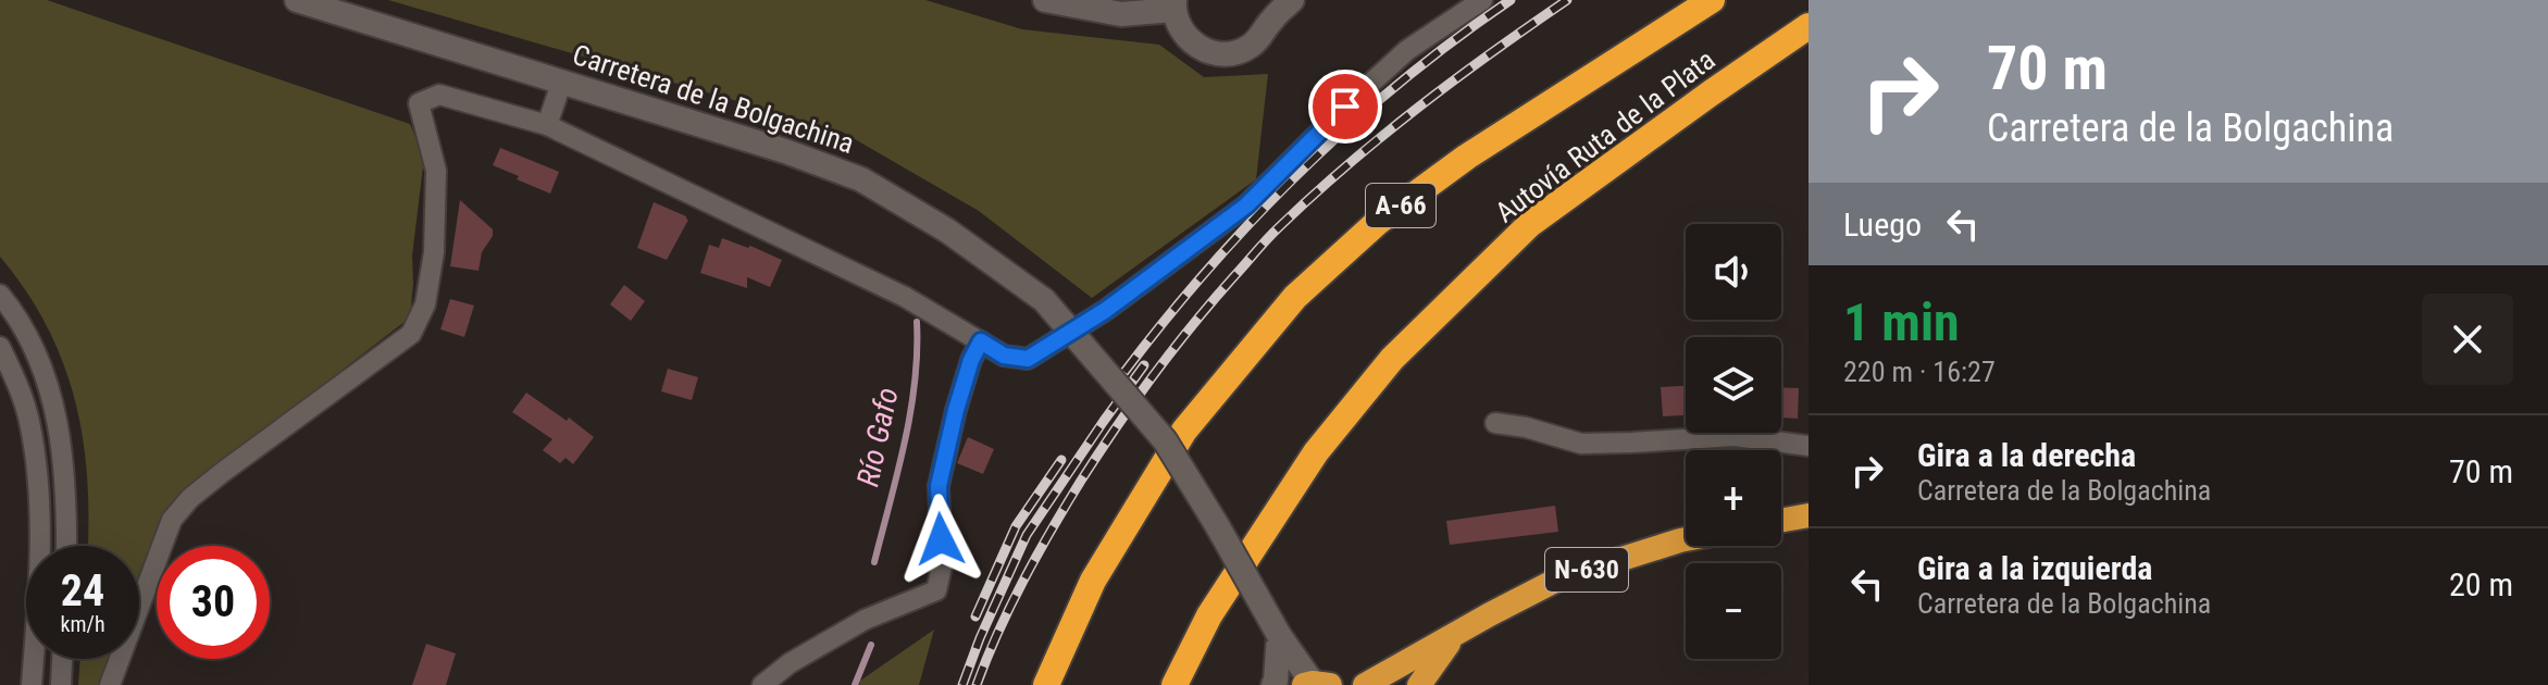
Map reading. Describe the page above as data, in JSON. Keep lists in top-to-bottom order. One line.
{"streets":{"highway":["Autovía Ruta de la Plata","A-66","N-630"],"street":["Carretera de la Bolgachina"]},"water":["Río Gafo"],"page":{"turn":["70 m","Carretera de la Bolgachina"],"then":"Luego","map_buttons":["+","−"],"heading":["1 min","220 m · 16:27"],"list":[{"name":"Gira a la derecha","note":"Carretera de la Bolgachina","value":"70 m"},{"name":"Gira a la izquierda","note":"Carretera de la Bolgachina","value":"20 m"}],"speed":"24 km/h","limit":"30"}}
